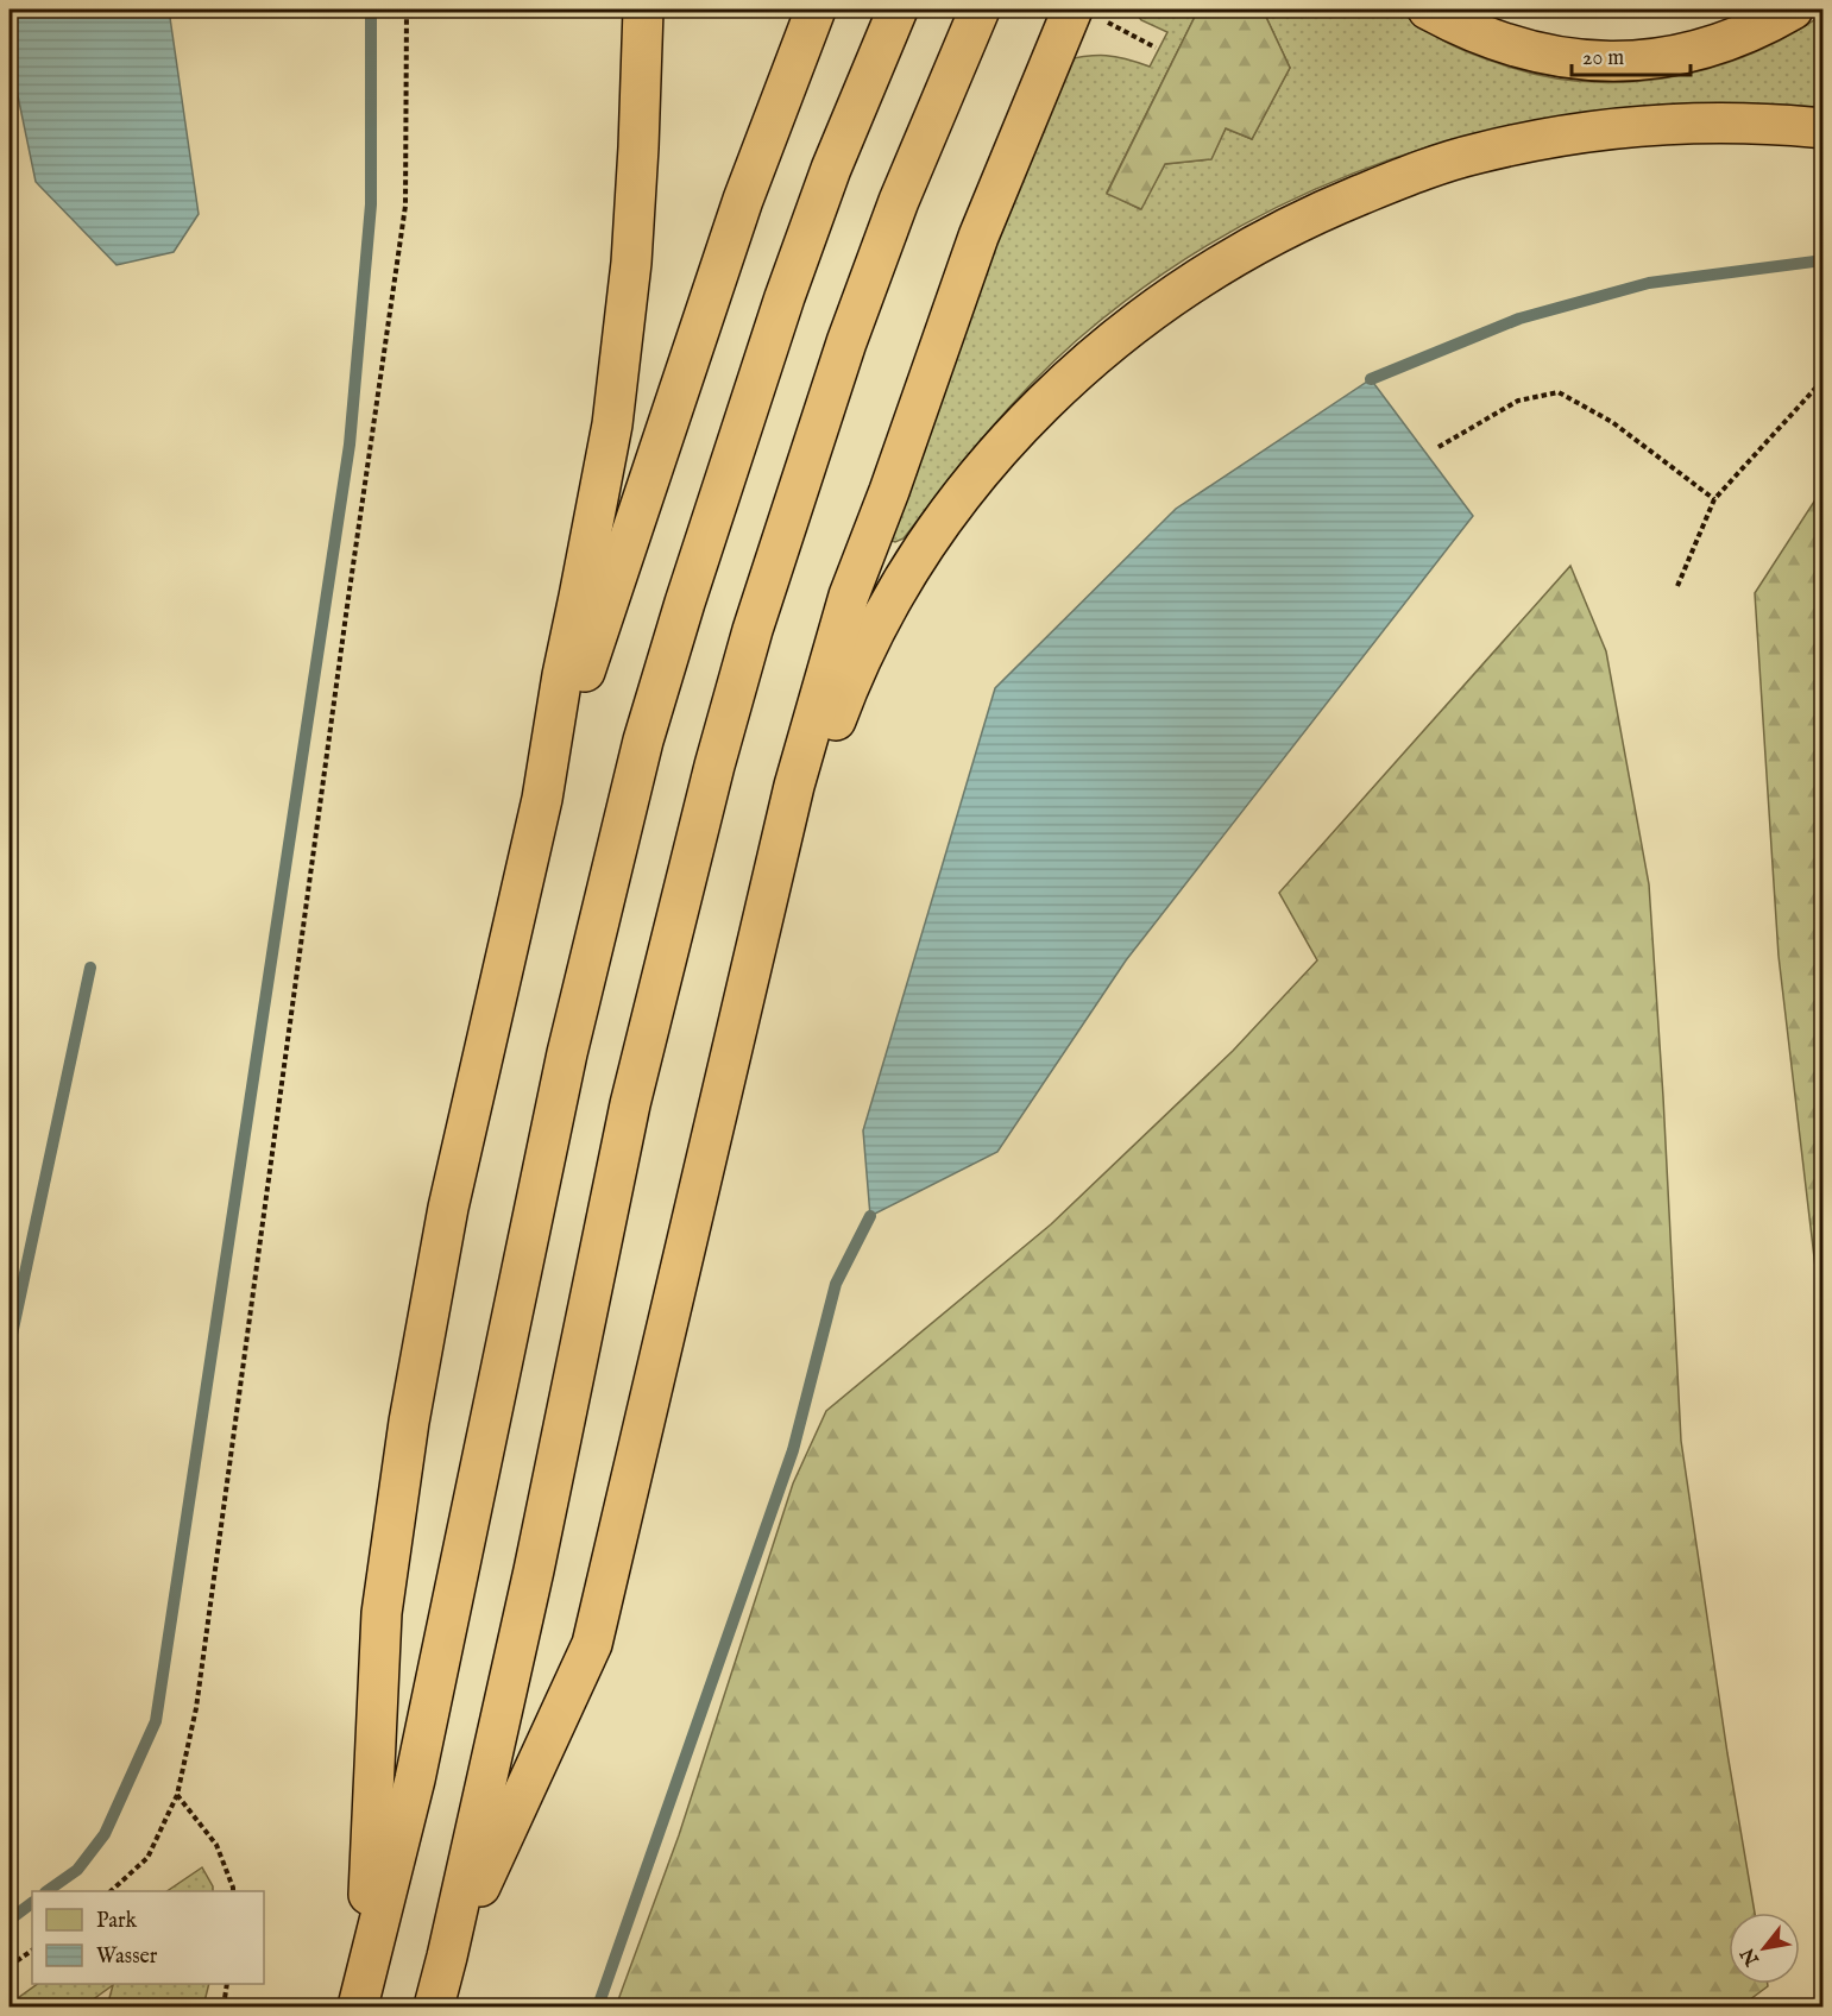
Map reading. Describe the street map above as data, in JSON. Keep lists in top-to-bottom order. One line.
{"legend":["Park","Wasser"],"scale_bar":"20 m","north":"bottom left"}
